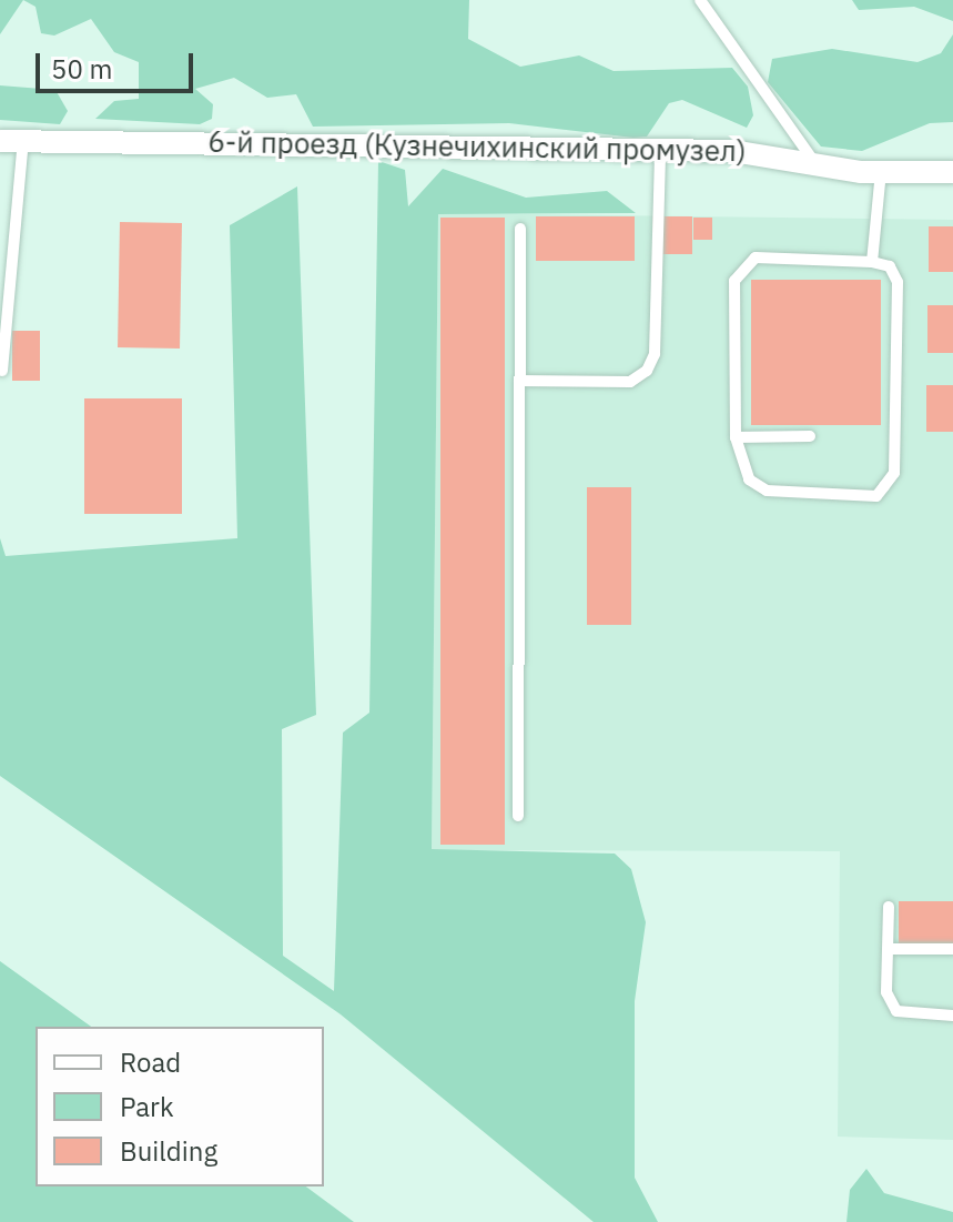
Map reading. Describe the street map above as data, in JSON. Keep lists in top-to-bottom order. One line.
{"streets":{"street":["6-й проезд (Кузнечихинский промузел)"]},"legend":["Road","Park","Building"],"scale_bar":"50 m"}
